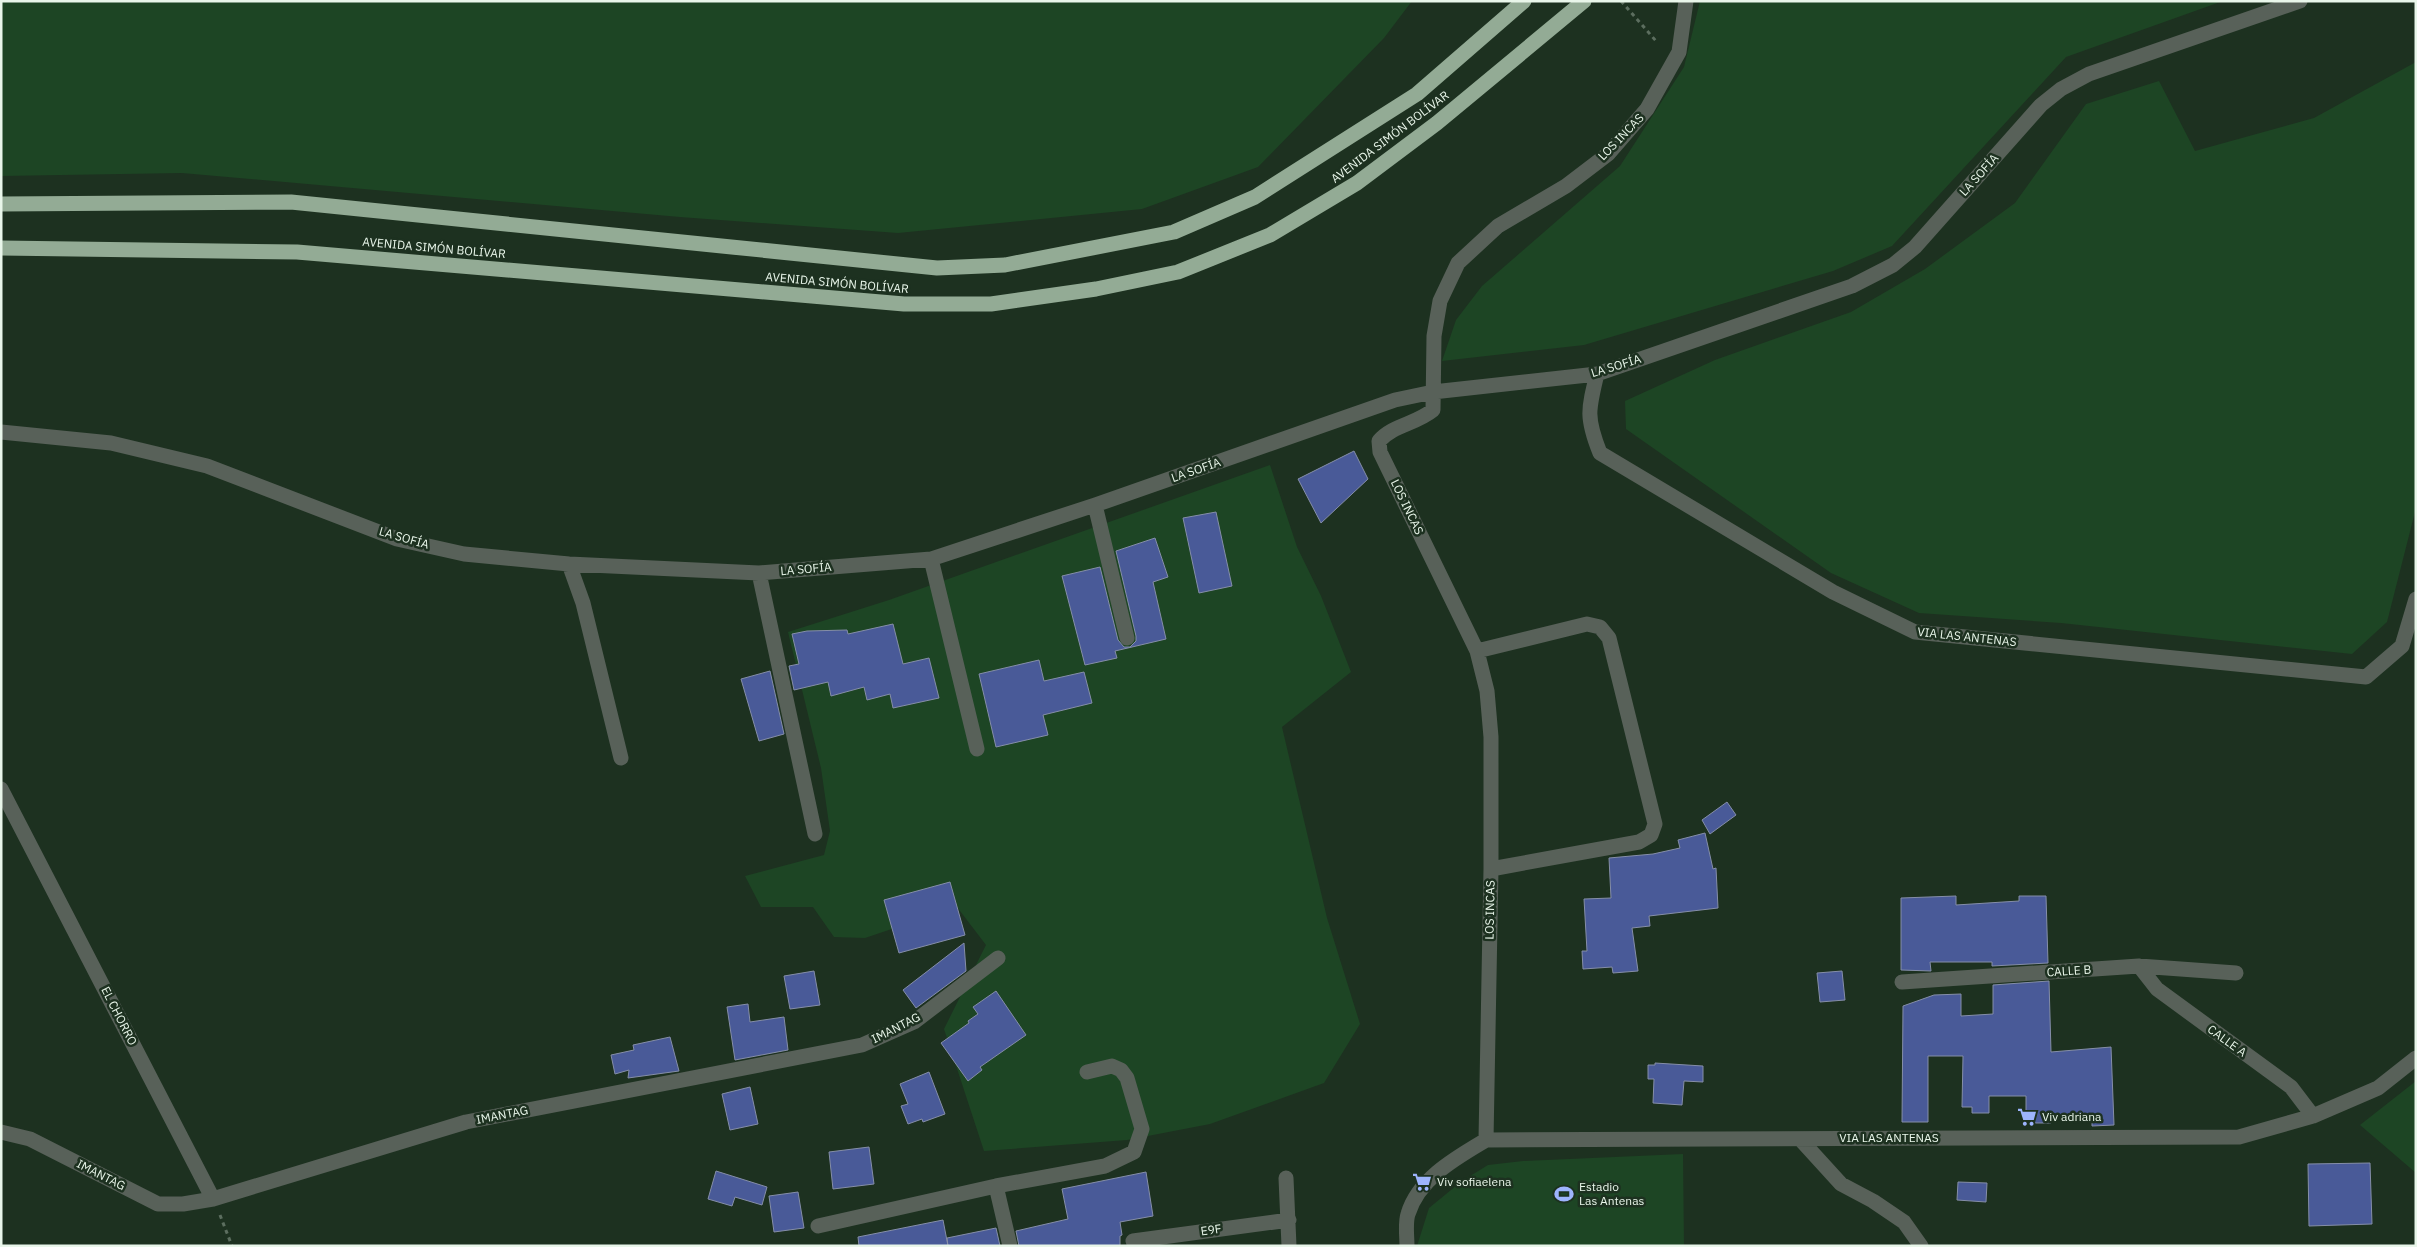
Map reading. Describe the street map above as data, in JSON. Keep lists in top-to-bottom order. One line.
{"streets":{"highway":["AVENIDA SIMÓN BOLÍVAR"],"street":["LOS INCAS","LA SOFÍA","VIA LAS ANTENAS","CALLE B","EL CHORRO","IMANTAG","CALLE A","E9F"]},"crossings":[["LOS INCAS","LA SOFÍA"],["LOS INCAS","VIA LAS ANTENAS"],["LA SOFÍA","VIA LAS ANTENAS"],["VIA LAS ANTENAS","CALLE A"],["CALLE B","CALLE A"],["EL CHORRO","IMANTAG"]],"places":{"supermarket":["Viv adriana","Viv sofiaelena"],"sports":["Estadio Las Antenas"]}}
